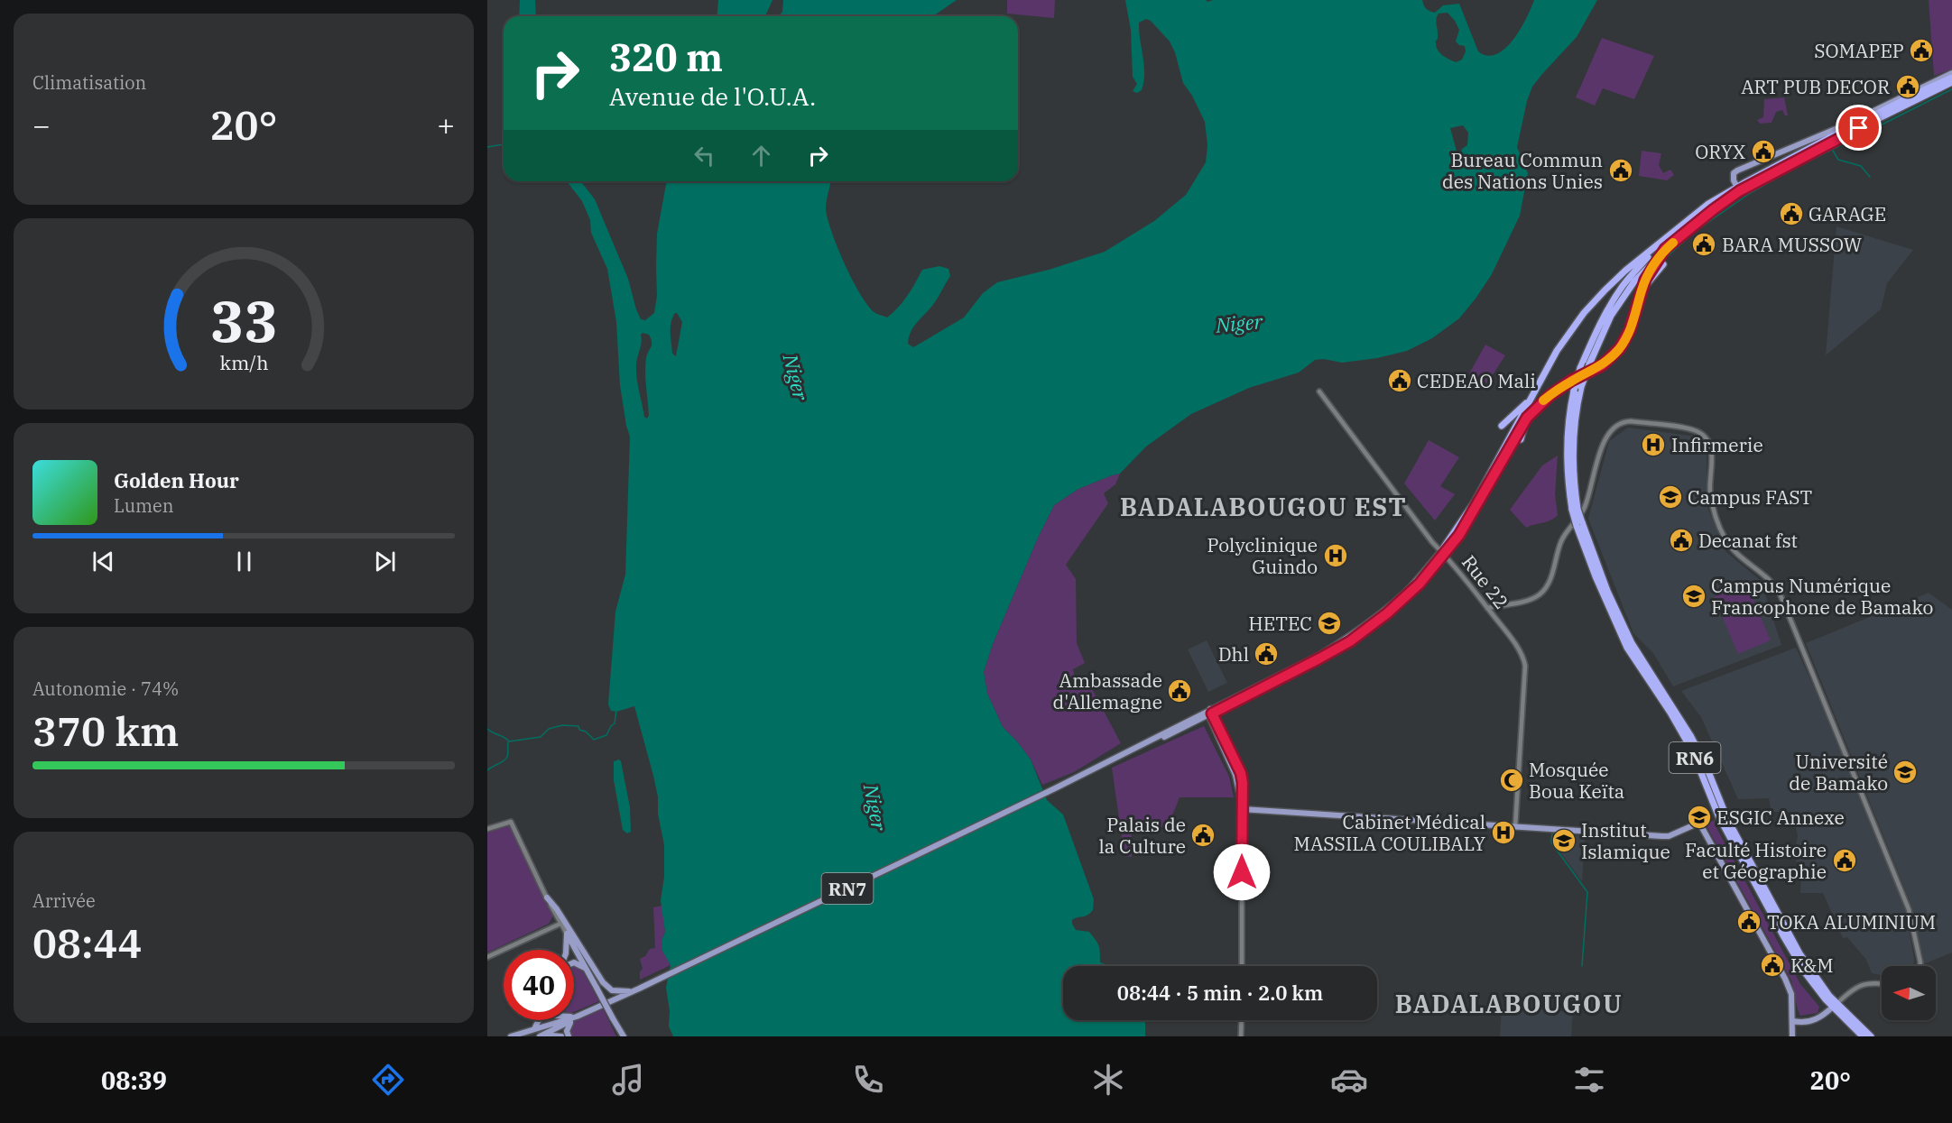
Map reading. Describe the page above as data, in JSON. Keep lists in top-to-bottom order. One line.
{"streets":{"highway":["RN6","RN7"],"street":["Rue 22"]},"crossings":[["Rue 22","RN7"],["RN6","RN7"]],"districts":["BADALABOUGOU EST","BADALABOUGOU"],"water":["Niger"],"places":{"public building":["SOMAPEP","ART PUB DECOR","ORYX","Bureau Commun des Nations Unies","GARAGE","BARA MUSSOW","CEDEAO Mali","Decanat fst","Dhl","Ambassade d'Allemagne","Palais de la Culture","Faculté Histoire et Géographie","TOKA ALUMINIUM","K&M"],"hospital":["Infirmerie","Polyclinique Guindo","Cabinet Médical MASSILA COULIBALY"],"school or university":["Campus FAST","Campus Numérique Francophone de Bamako","HETEC","Université de Bamako","ESGIC Annexe","Institut Islamique"],"mosque":["Mosquée Boua Keïta"]},"north":"left","page":{"tile":["Climatisation",["Autonomie · 74%","370 km"],["Arrivée","08:44"]],"turn":["320 m","Avenue de l'O.U.A."],"heat":["−","20°","+"],"song":["Golden Hour","Lumen"],"limit":"40","trip":"08:44 · 5 min · 2.0 km","tabs":["08:39","20°"],"gauge":["33","km/h"]}}
